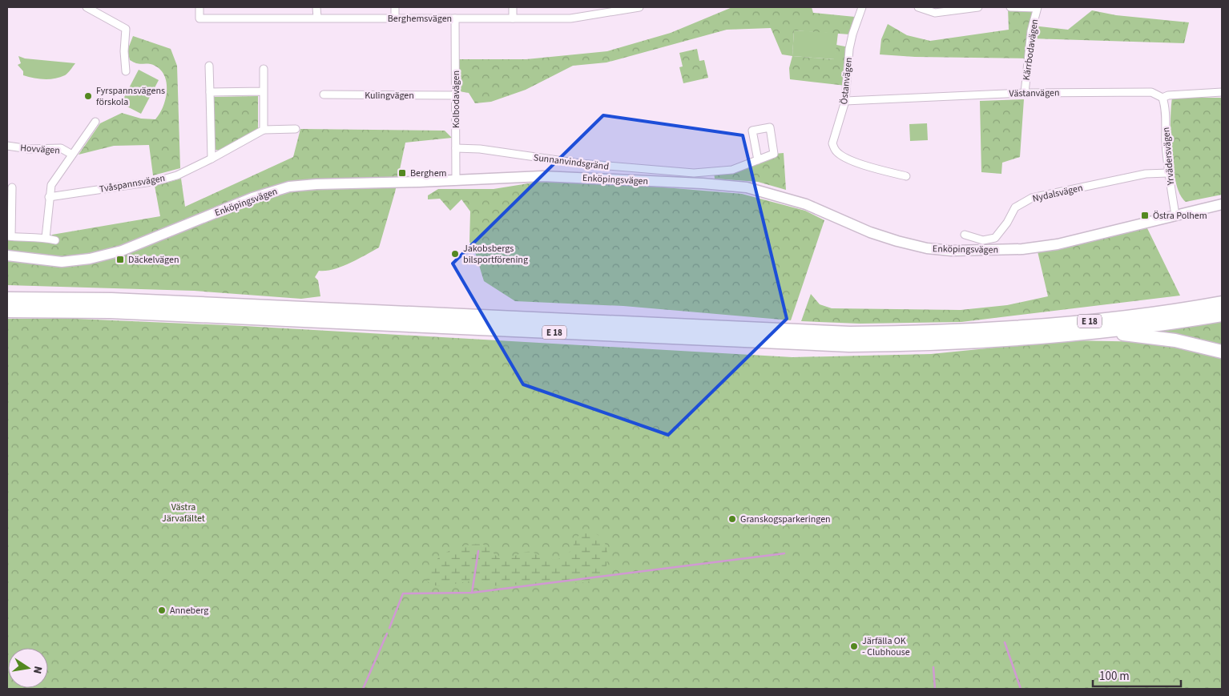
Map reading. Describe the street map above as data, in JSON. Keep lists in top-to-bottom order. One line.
{"streets":{"highway":["E 18"],"street":["Berghemsvägen","Kärrbodavägen","Östanvägen","Västanvägen","Kulingvägen","Kolbodavägen","Hovvägen","Yrvädersvägen","Sunnanvindsgränd","Enköpingsvägen","Tvåspannsvägen","Nydalsvägen"]},"crossings":[["Berghemsvägen","Kolbodavägen"],["Kärrbodavägen","Västanvägen"],["Östanvägen","Västanvägen"],["Västanvägen","Yrvädersvägen"],["Kulingvägen","Kolbodavägen"],["Kolbodavägen","Sunnanvindsgränd"],["Kolbodavägen","Enköpingsvägen"],["Yrvädersvägen","Enköpingsvägen"],["Yrvädersvägen","Nydalsvägen"]],"parks":["Västra Järvafältet"],"places":{"other":["Fyrspannsvägens förskola","Jakobsbergs bilsportförening","Granskogsparkeringen","Anneberg","Järfälla OK - Clubhouse"],"transit":["Berghem","Östra Polhem","Däckelvägen"]},"scale_bar":"100 m","north":"right"}
